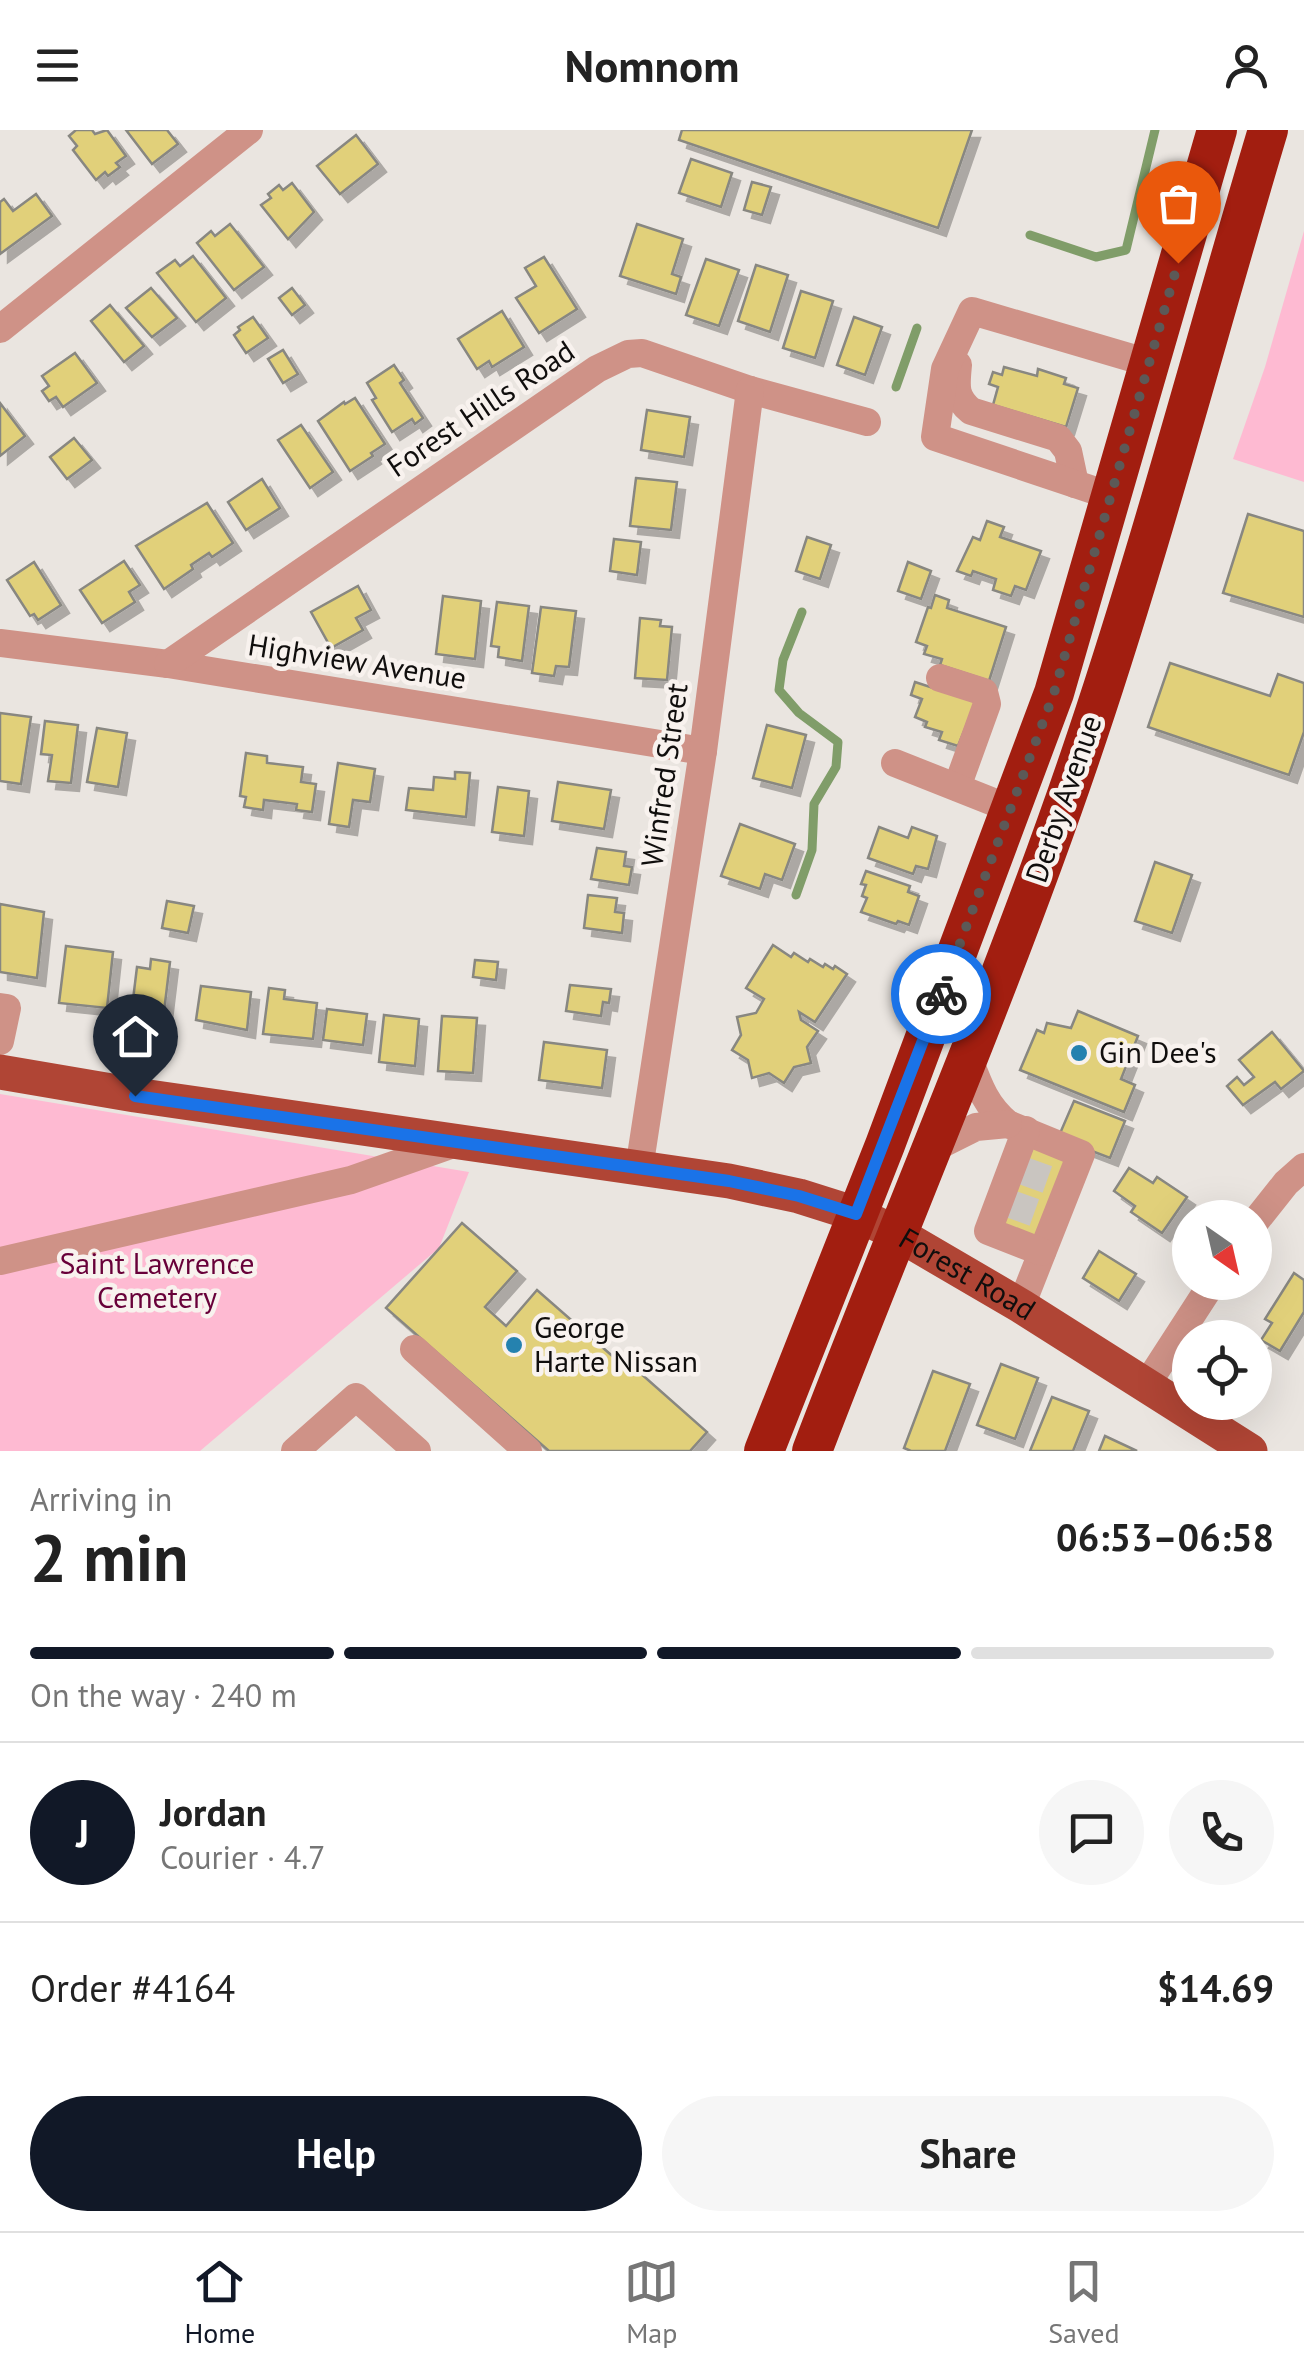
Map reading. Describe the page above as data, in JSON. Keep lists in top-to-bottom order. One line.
{"streets":{"highway":["Derby Avenue"],"main road":["Forest Road"],"street":["Forest Hills Road","Highview Avenue","Winfred Street"]},"crossings":[["Forest Hills Road","Highview Avenue"],["Forest Hills Road","Winfred Street"],["Highview Avenue","Winfred Street"],["Winfred Street","Forest Road"],["Derby Avenue","Forest Road"]],"parks":["Saint Lawrence Cemetery"],"places":["Gin Dee's","George Harte Nissan"],"north":"bottom right","page":{"header":"Nomnom","heading":["2 min","Arriving in","06:53–06:58"],"panel":["Jordan","Courier · 4.7","Order #4164","$14.69"],"bar":"On the way · 240 m","round":"J","buttons":["Help","Share"],"tabs":["Home","Map","Saved"]}}
